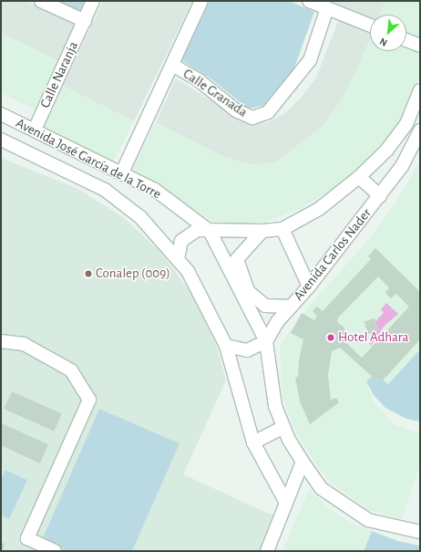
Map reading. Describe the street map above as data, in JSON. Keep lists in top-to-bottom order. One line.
{"streets":{"street":["Calle Naranja","Calle Granada","Avenida José García de la Torre","Avenida Carlos Nader"]},"crossings":[["Calle Naranja","Avenida José García de la Torre"],["Calle Granada","Avenida José García de la Torre"],["Avenida José García de la Torre","Avenida Carlos Nader"]],"places":["Conalep (009)","Hotel Adhara"],"north":"bottom left"}
